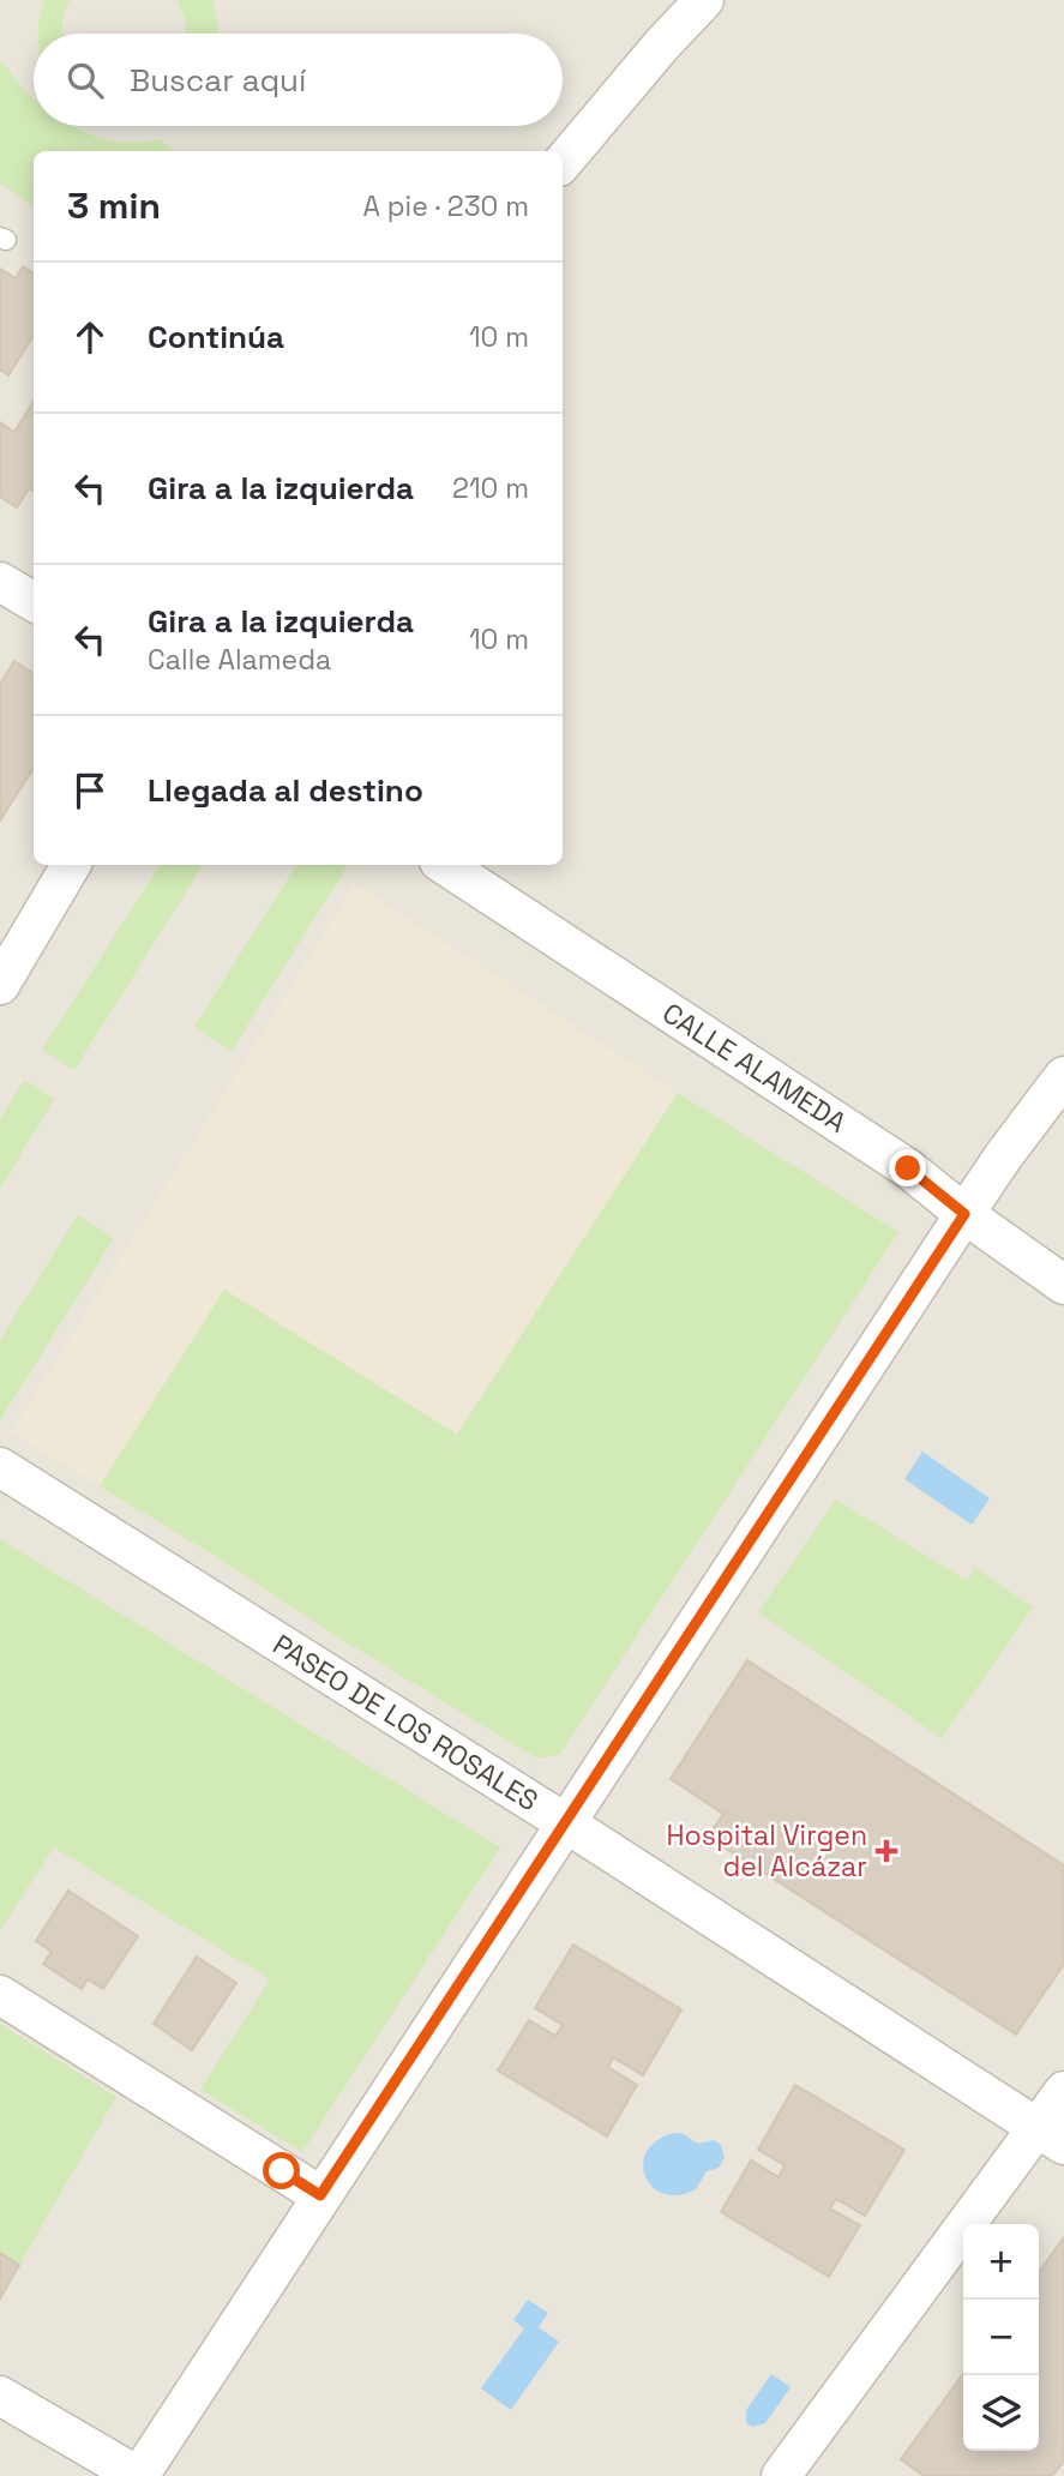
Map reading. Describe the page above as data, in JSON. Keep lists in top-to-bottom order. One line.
{"streets":{"street":["CALLE ALAMEDA","PASEO DE LOS ROSALES"]},"places":{"health":["Hospital Virgen del Alcázar"]},"page":{"search":"Buscar aquí","heading":["3 min","A pie · 230 m"],"list":[["Continúa","10 m"],["Gira a la izquierda","210 m"],["Gira a la izquierda","Calle Alameda","10 m"],"Llegada al destino"],"map_buttons":["+","−"]}}
